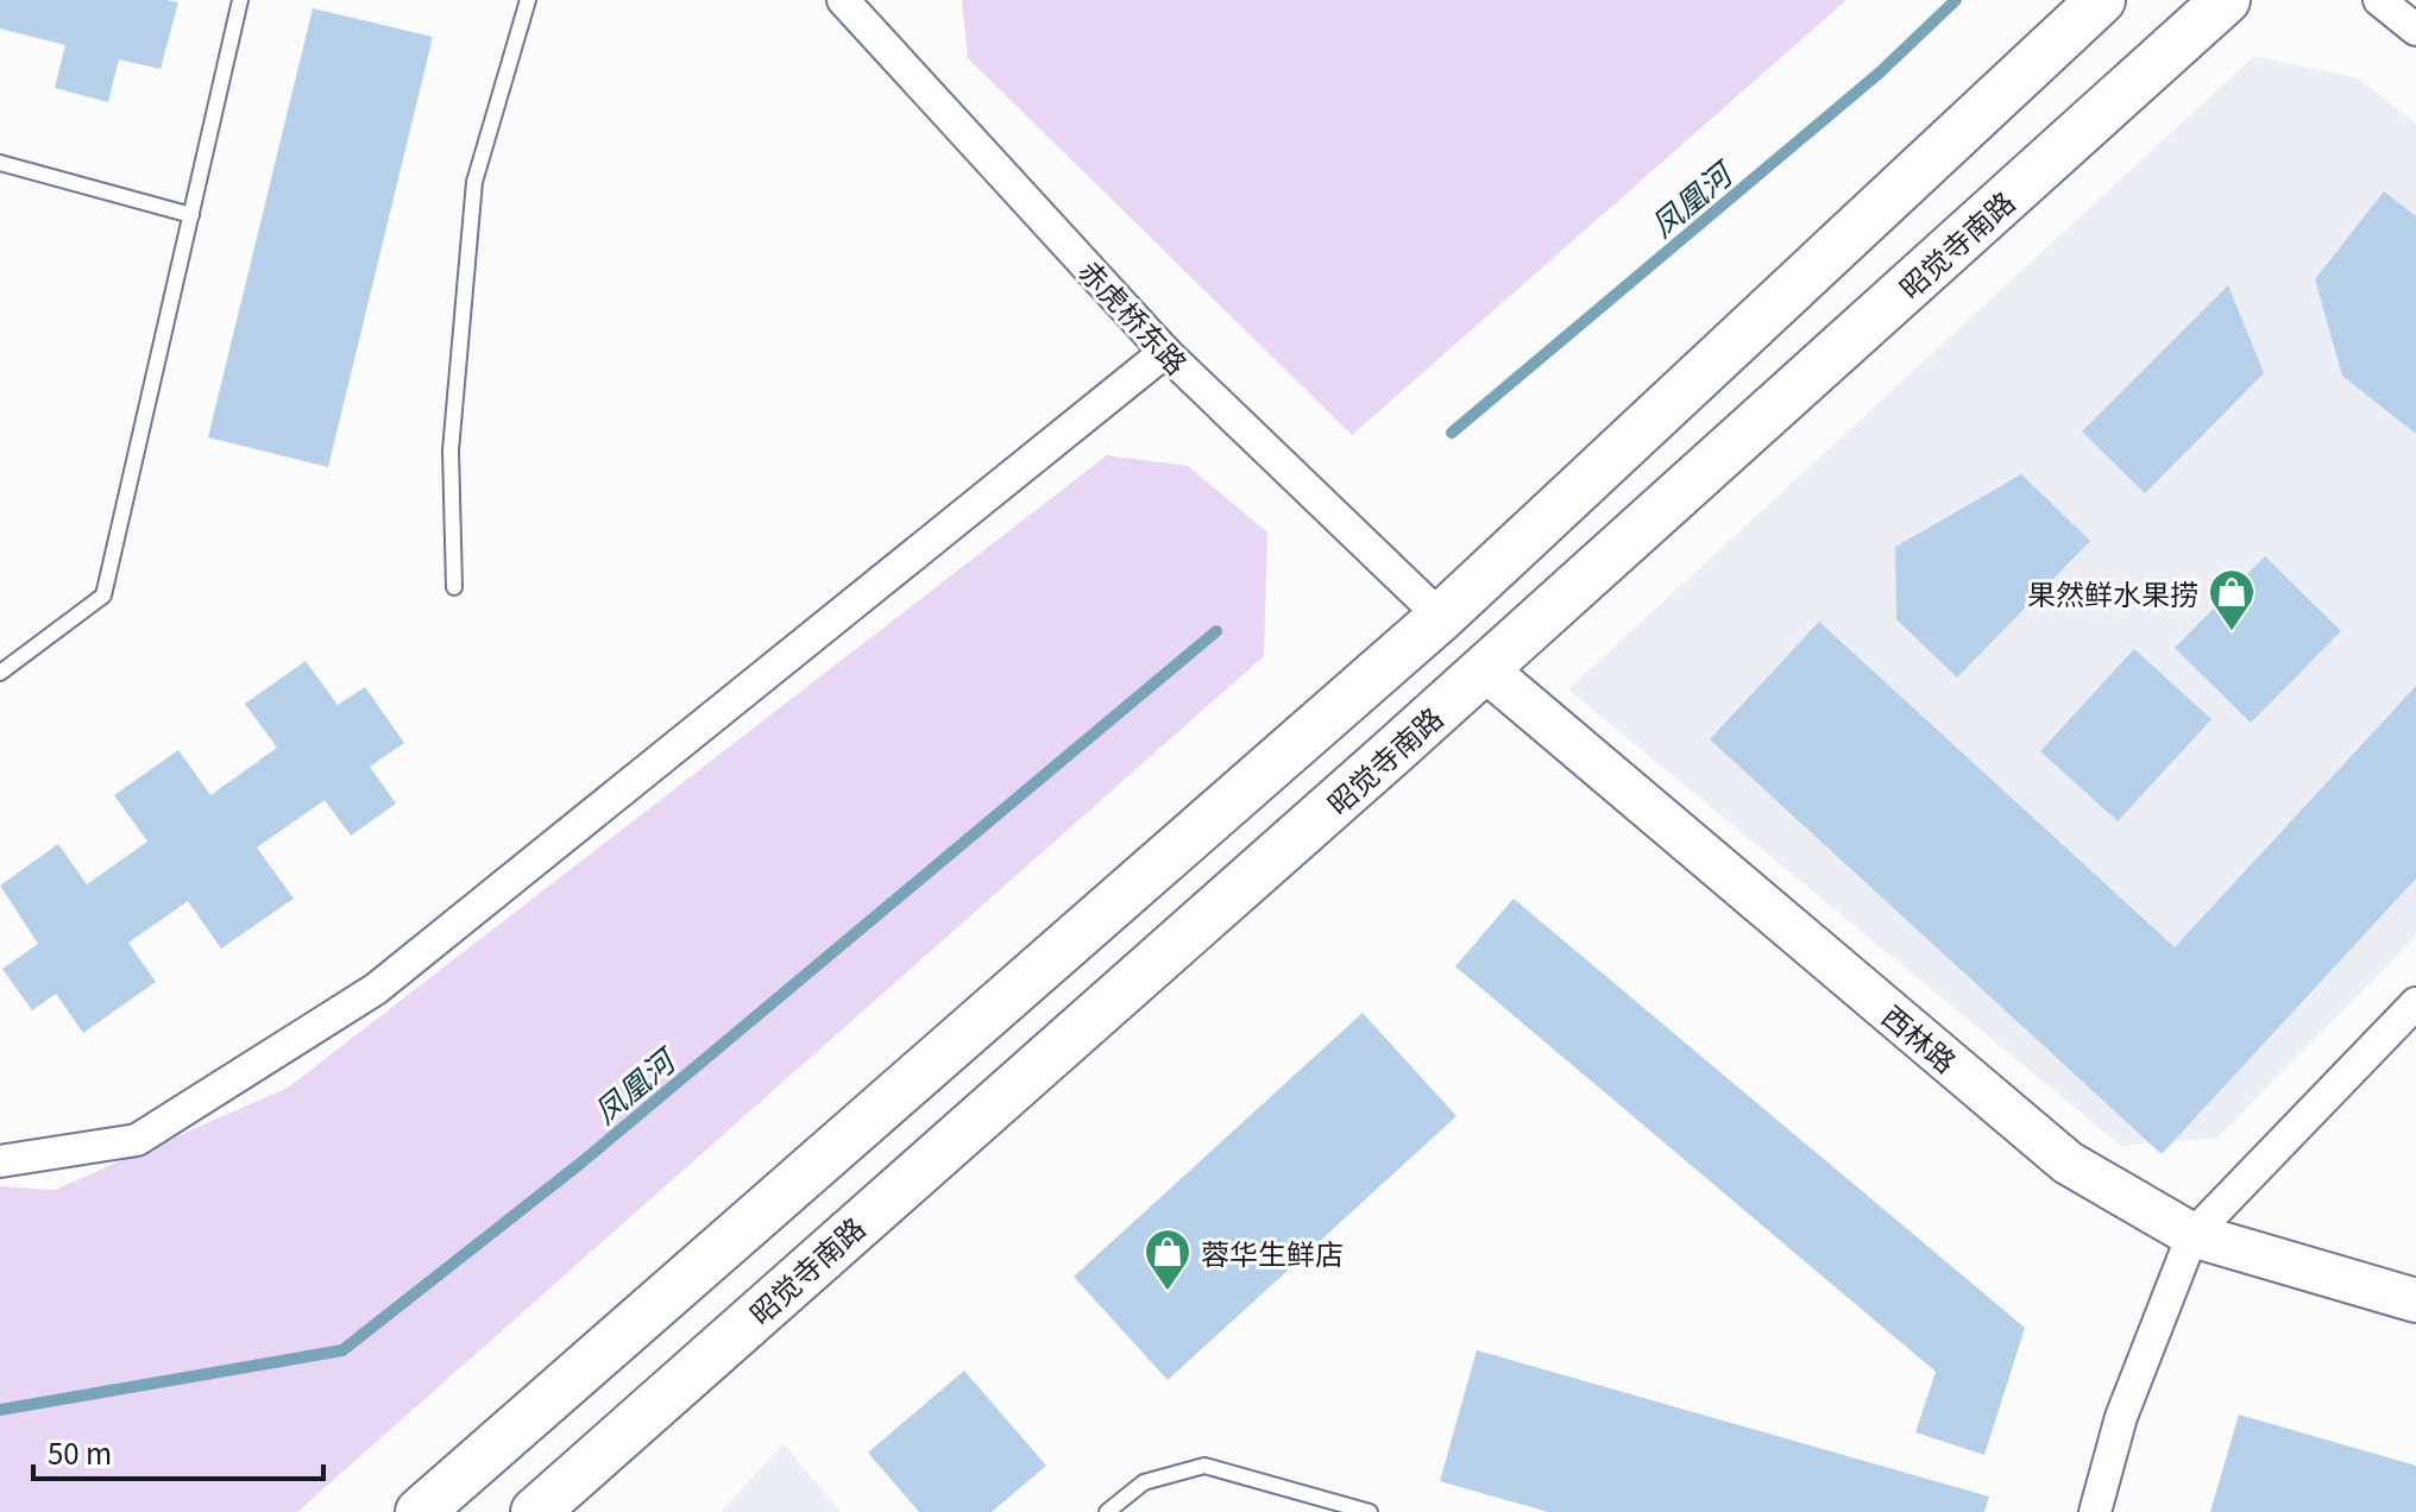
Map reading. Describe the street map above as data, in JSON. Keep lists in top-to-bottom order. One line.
{"streets":{"main road":["昭觉寺南路"],"street":["赤虎桥东路","西林路"]},"crossings":[["昭觉寺南路","西林路"]],"water":["凤凰河"],"places":{"shop":["果然鲜水果捞","蓉华生鲜店"]},"scale_bar":"50 m"}
